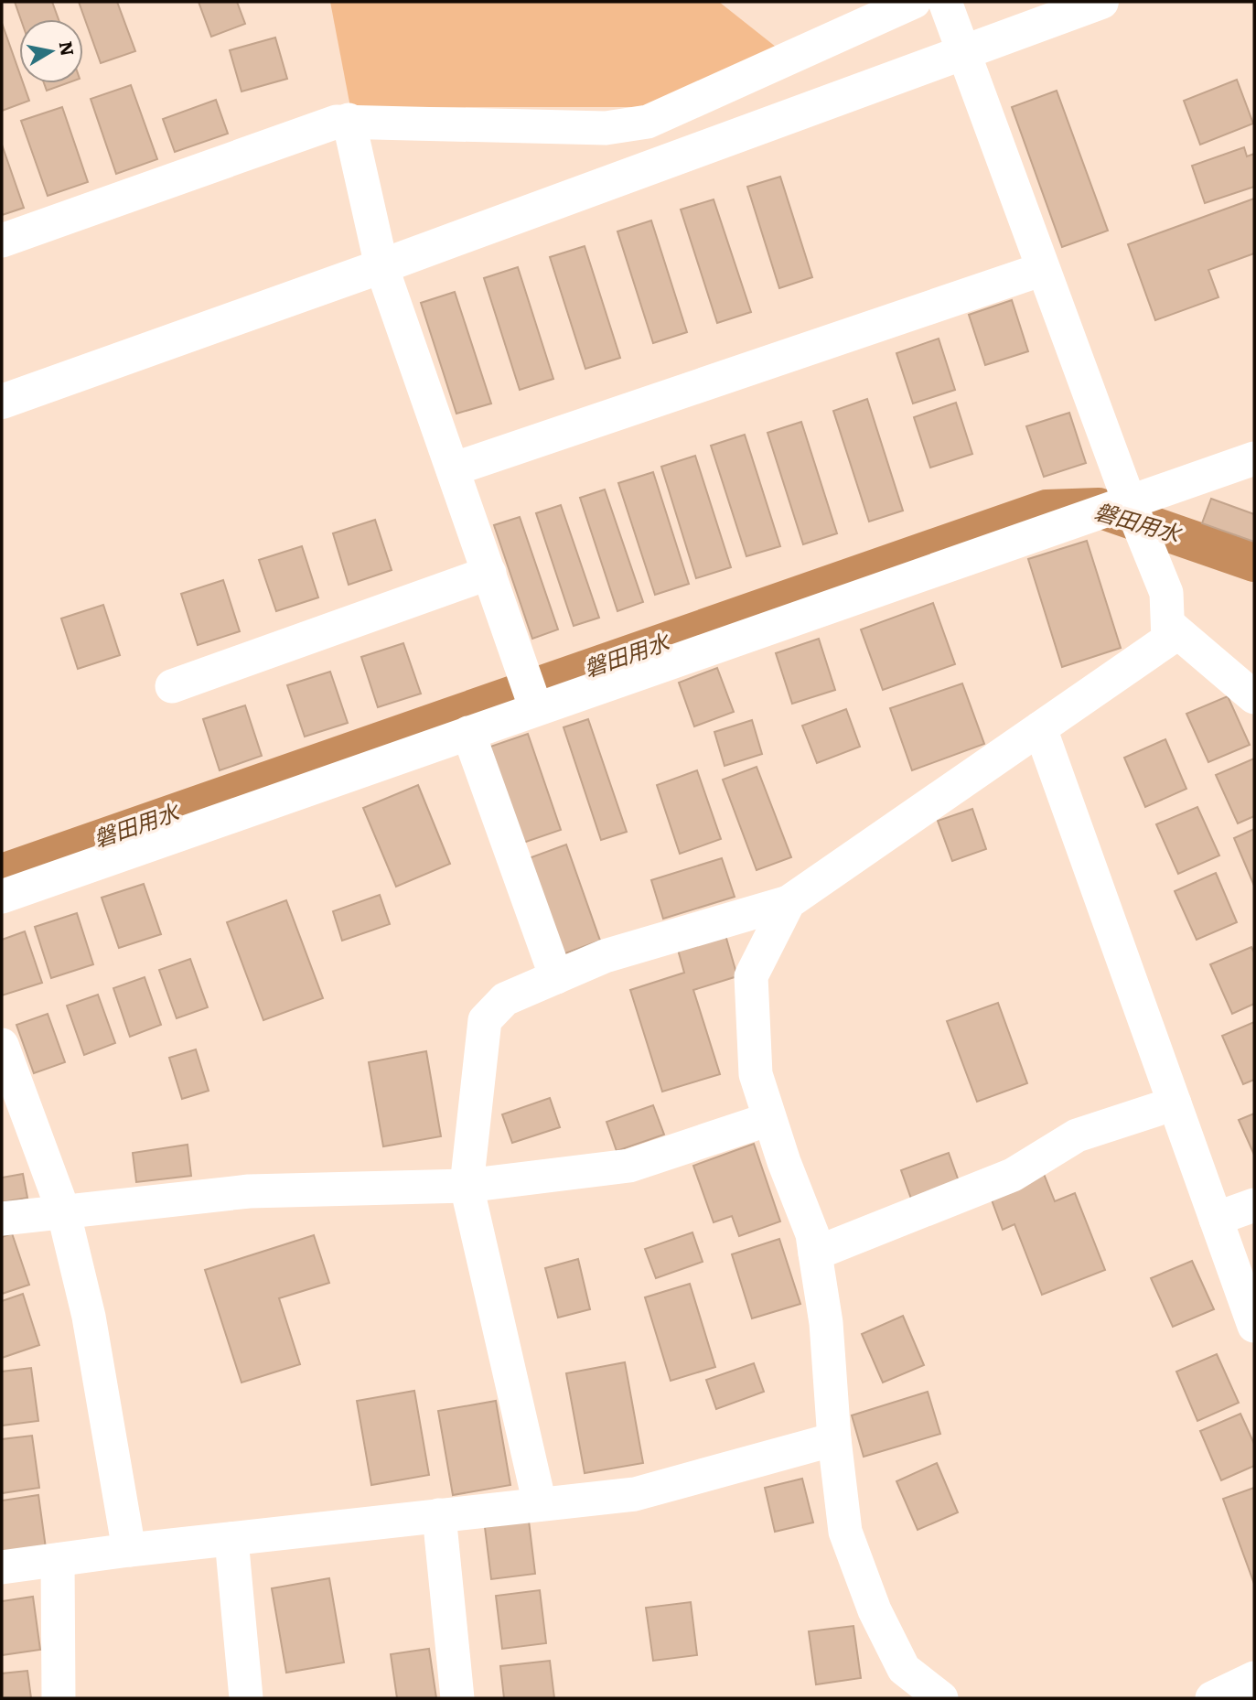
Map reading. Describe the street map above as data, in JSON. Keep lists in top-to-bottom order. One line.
{"water":["磐田用水"],"north":"right"}
